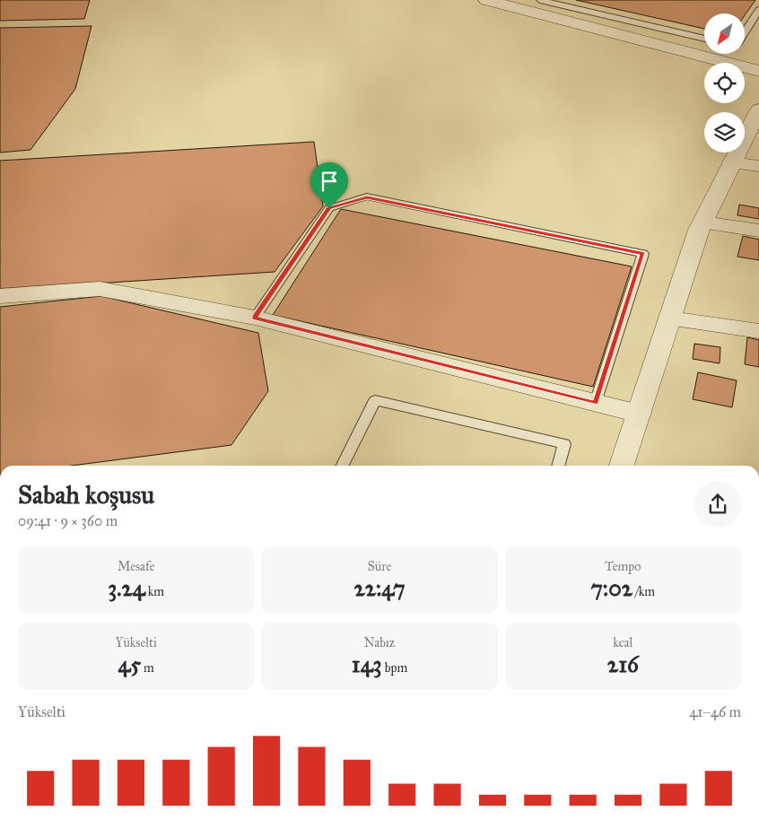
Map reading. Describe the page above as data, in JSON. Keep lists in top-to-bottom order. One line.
{"north":"bottom left","page":{"heading":["Sabah koşusu","09:41 · 9 × 360 m"],"stats":[["Mesafe","3.24 km"],["Süre","22:47"],["Tempo","7:02 /km"],["Yükselti","45 m"],["Nabız","143 bpm"],["kcal","216"]],"chart":["Yükselti","41–46 m"]}}
